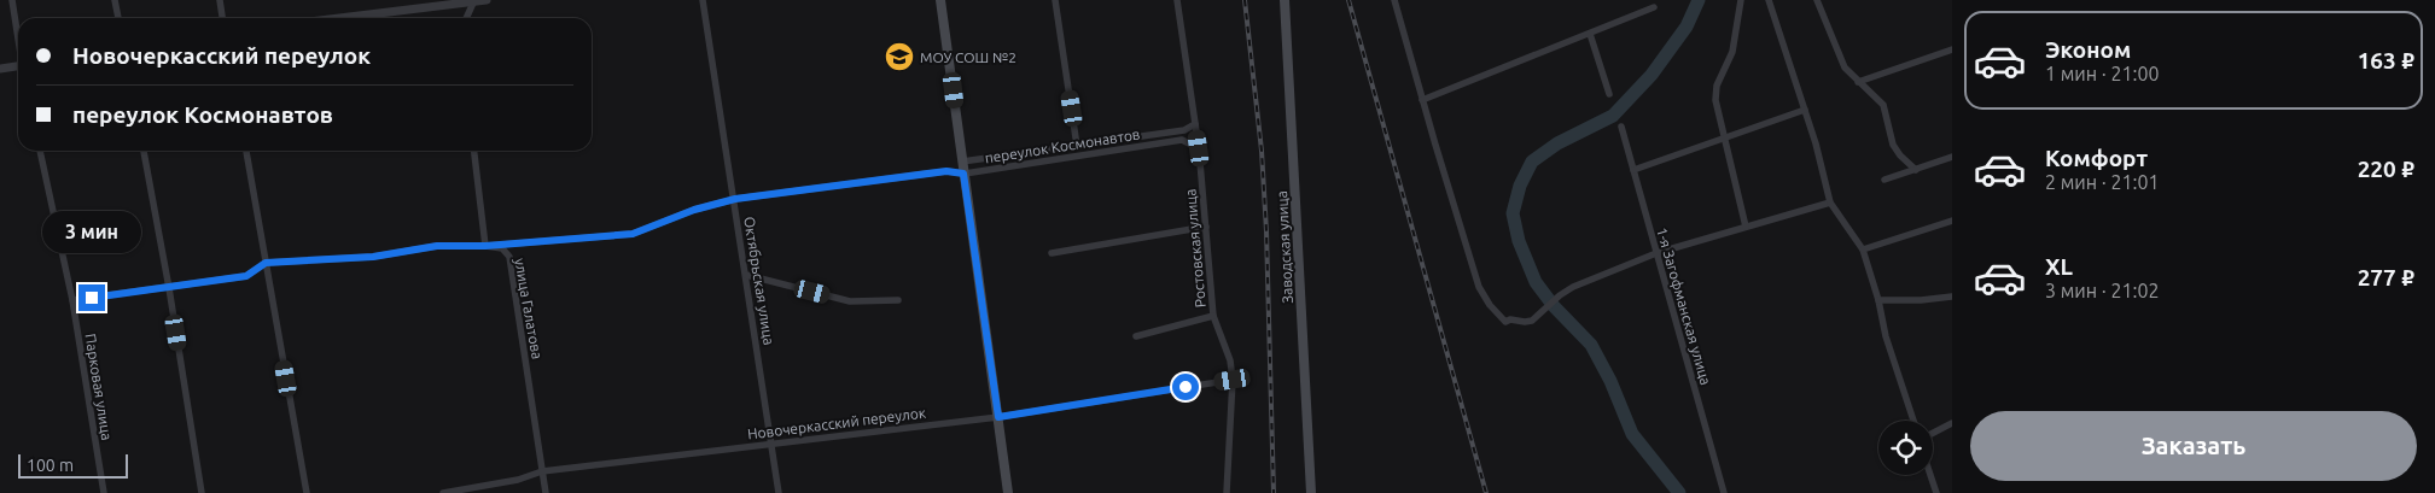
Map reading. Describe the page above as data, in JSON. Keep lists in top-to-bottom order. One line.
{"streets":{"main road":["Заводская улица"],"street":["переулок Космонавтов","Ростовская улица","Октябрьская улица","1-я Загофманская улица","улица Галатова","Парковая улица","Новочеркасский переулок"]},"crossings":[["переулок Космонавтов","Ростовская улица"],["переулок Космонавтов","Октябрьская улица"],["переулок Космонавтов","улица Галатова"],["переулок Космонавтов","Парковая улица"],["Ростовская улица","Новочеркасский переулок"],["Октябрьская улица","Новочеркасский переулок"],["улица Галатова","Новочеркасский переулок"]],"places":{"school or university":["МОУ СОШ №2"]},"scale_bar":"100 m","page":{"list":[{"name":"Эконом","note":"1 мин · 21:00","value":"163 ₽"},{"name":"Комфорт","note":"2 мин · 21:01","value":"220 ₽"},{"name":"XL","note":"3 мин · 21:02","value":"277 ₽"}],"banner":["Новочеркасский переулок","переулок Космонавтов"],"bubble":"3 мин","buttons":"Заказать","scale":"100 m"}}
